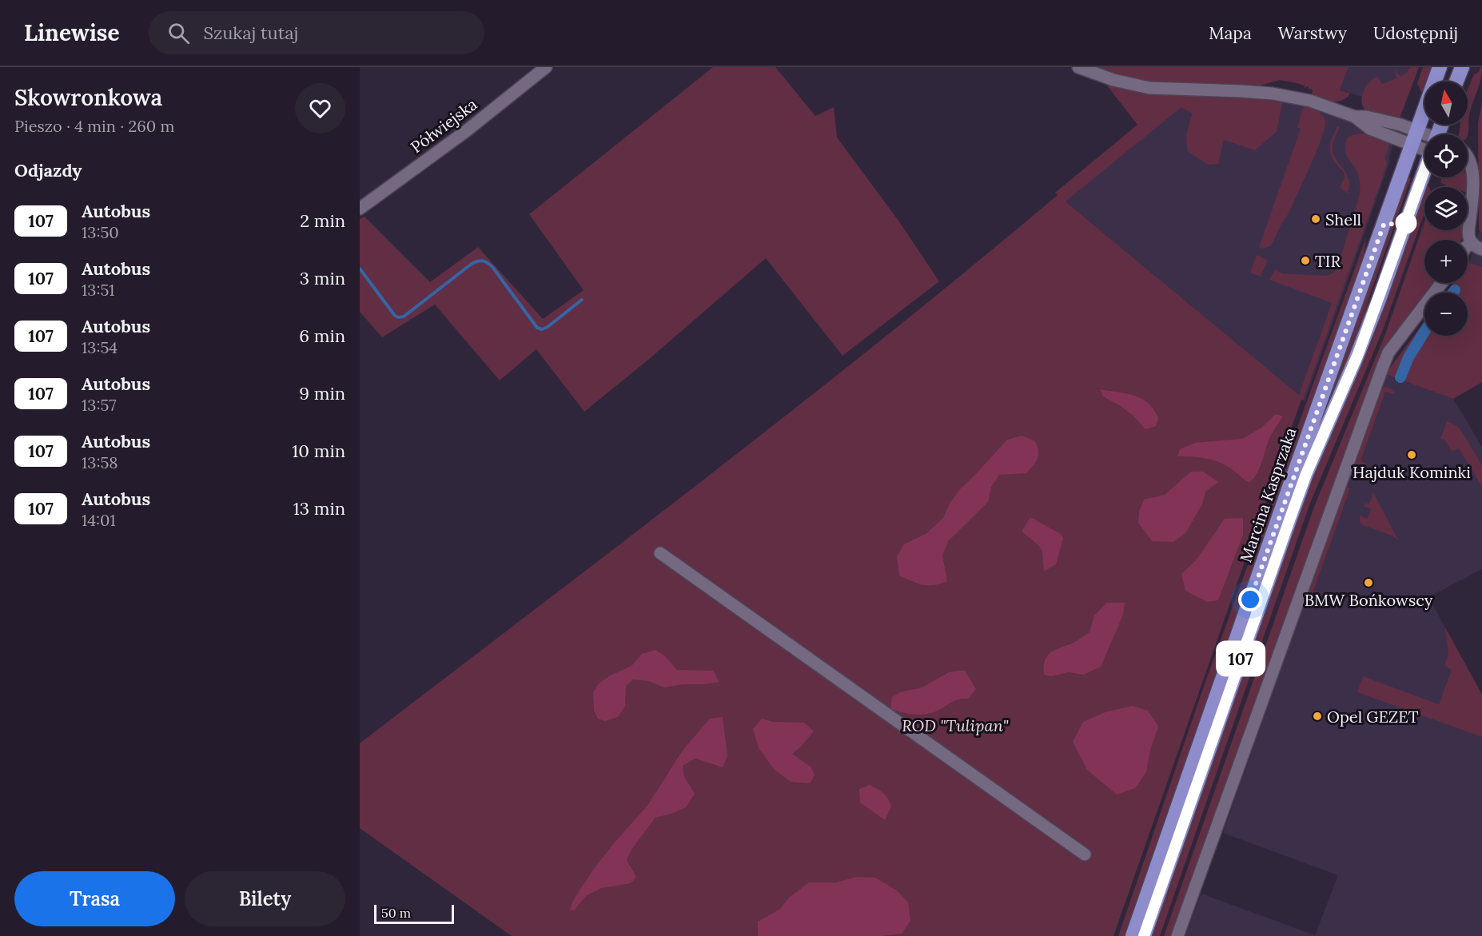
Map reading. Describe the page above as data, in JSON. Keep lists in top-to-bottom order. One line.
{"streets":{"main road":["Marcina Kasprzaka"],"street":["Półwiejska"]},"parks":["ROD \"Tulipan\""],"places":["Shell","TIR","Hajduk Kominki","BMW Bońkowscy","Opel GEZET"],"lines":["bus line 107"],"scale_bar":"50 m","north":"top","page":{"header":"Linewise","search":"Szukaj tutaj","nav":["Mapa","Warstwy","Udostępnij"],"heading":[["Skowronkowa","Pieszo · 4 min · 260 m"],"Odjazdy"],"on_map":"107","map_buttons":["+","−"],"list":[{"mark":"107","name":"Autobus","note":"13:50","value":"2 min"},{"mark":"107","name":"Autobus","note":"13:51","value":"3 min"},{"mark":"107","name":"Autobus","note":"13:54","value":"6 min"},{"mark":"107","name":"Autobus","note":"13:57","value":"9 min"},{"mark":"107","name":"Autobus","note":"13:58","value":"10 min"},{"mark":"107","name":"Autobus","note":"14:01","value":"13 min"}],"buttons":["Trasa","Bilety"],"scale":"50 m"}}
